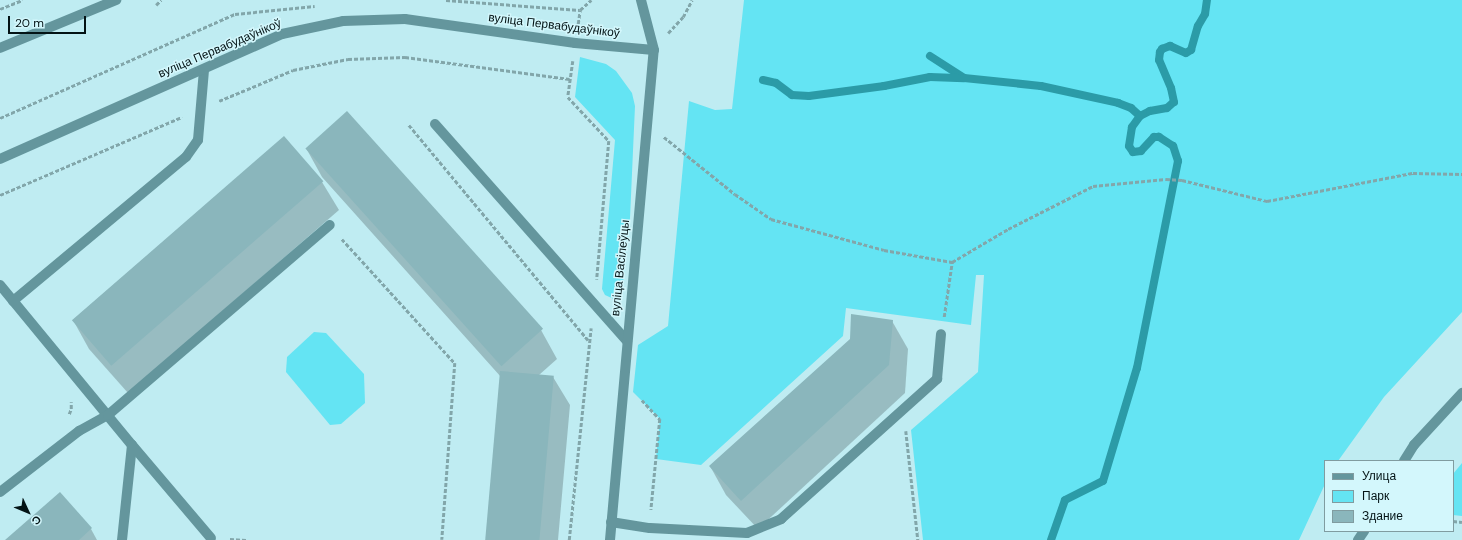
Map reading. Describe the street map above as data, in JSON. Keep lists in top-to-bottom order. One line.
{"streets":{"street":["вуліца Первабудаўнікоў","вуліца Васілеўцы"]},"crossings":[["вуліца Первабудаўнікоў","вуліца Васілеўцы"]],"legend":["Улица","Парк","Здание"],"scale_bar":"20 m","north":"bottom right"}
